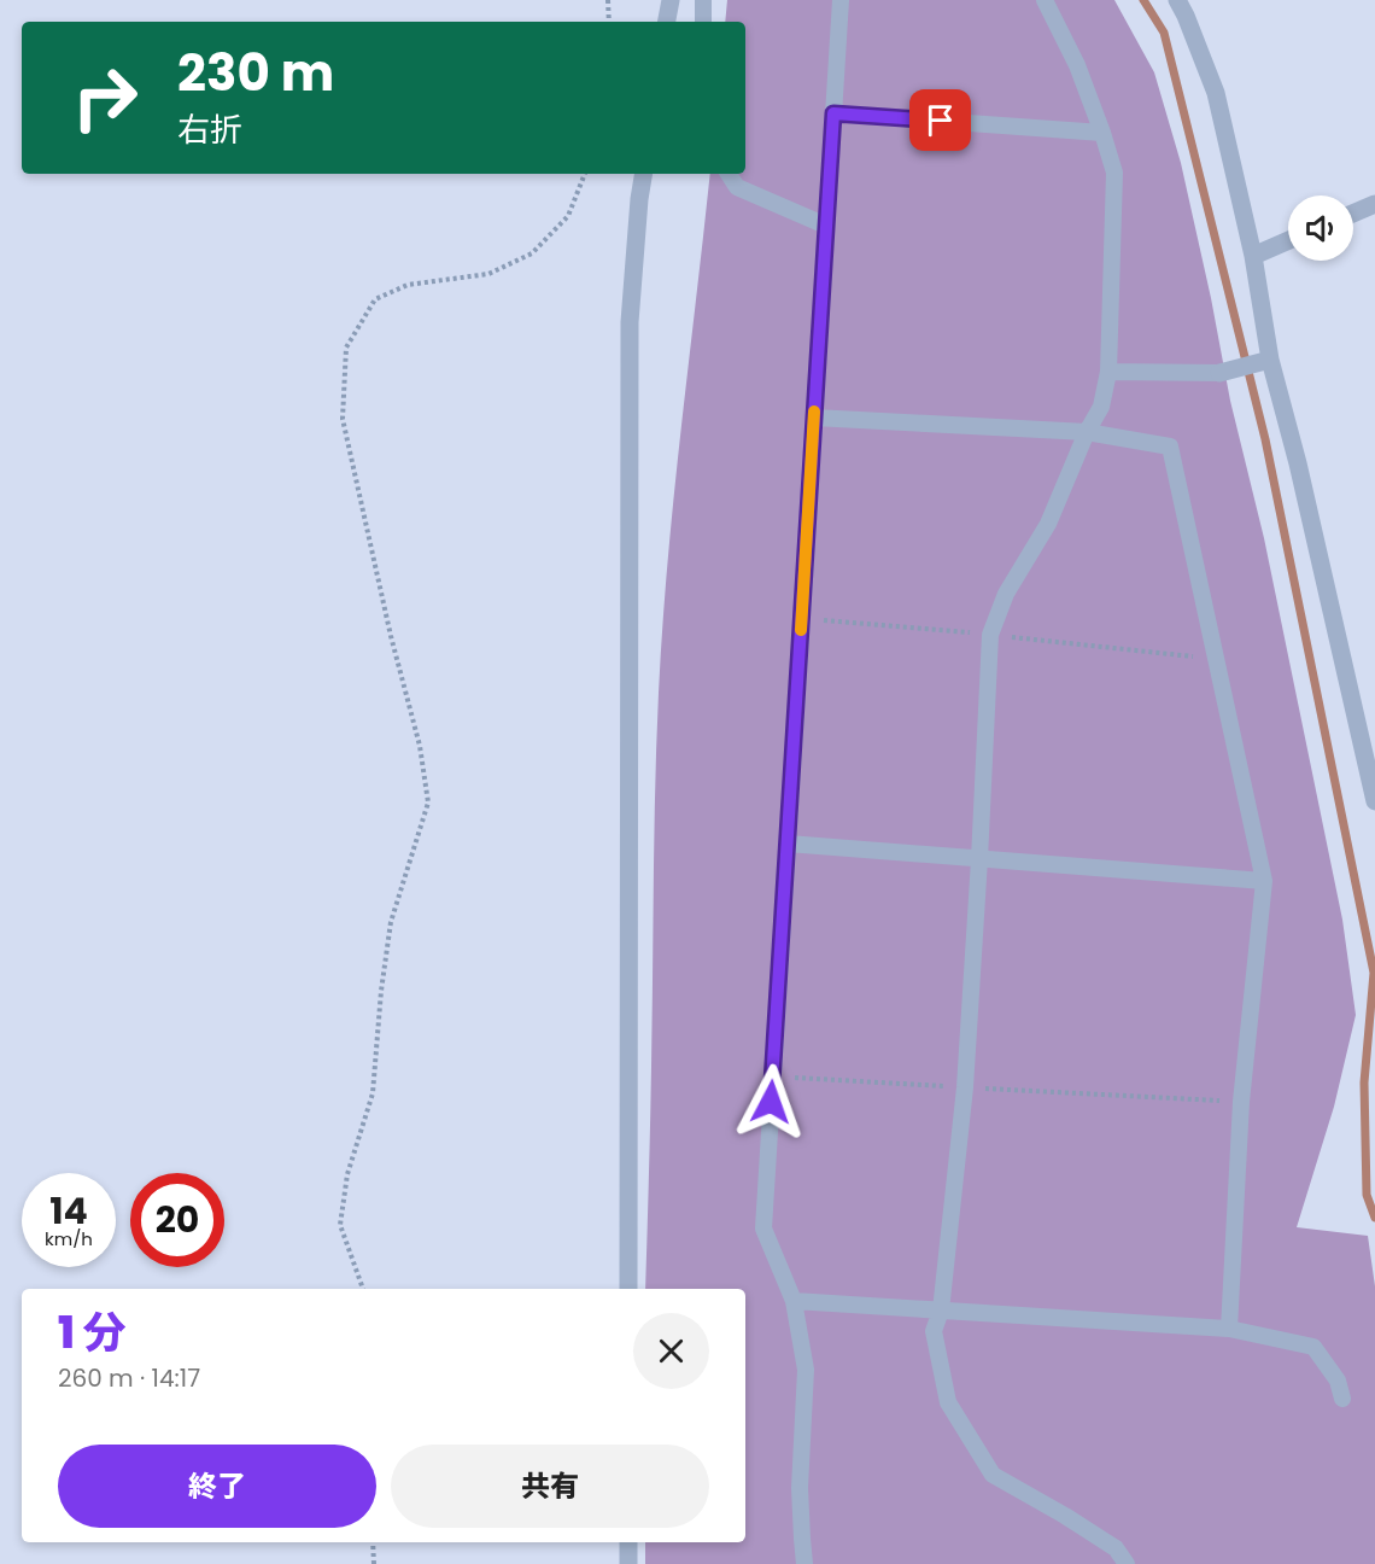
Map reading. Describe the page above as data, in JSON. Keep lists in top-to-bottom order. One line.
{"page":{"turn":["230 m","右折"],"speed":"14 km/h","limit":"20","heading":["1 分","260 m · 14:17"],"buttons":["終了","共有"]}}
